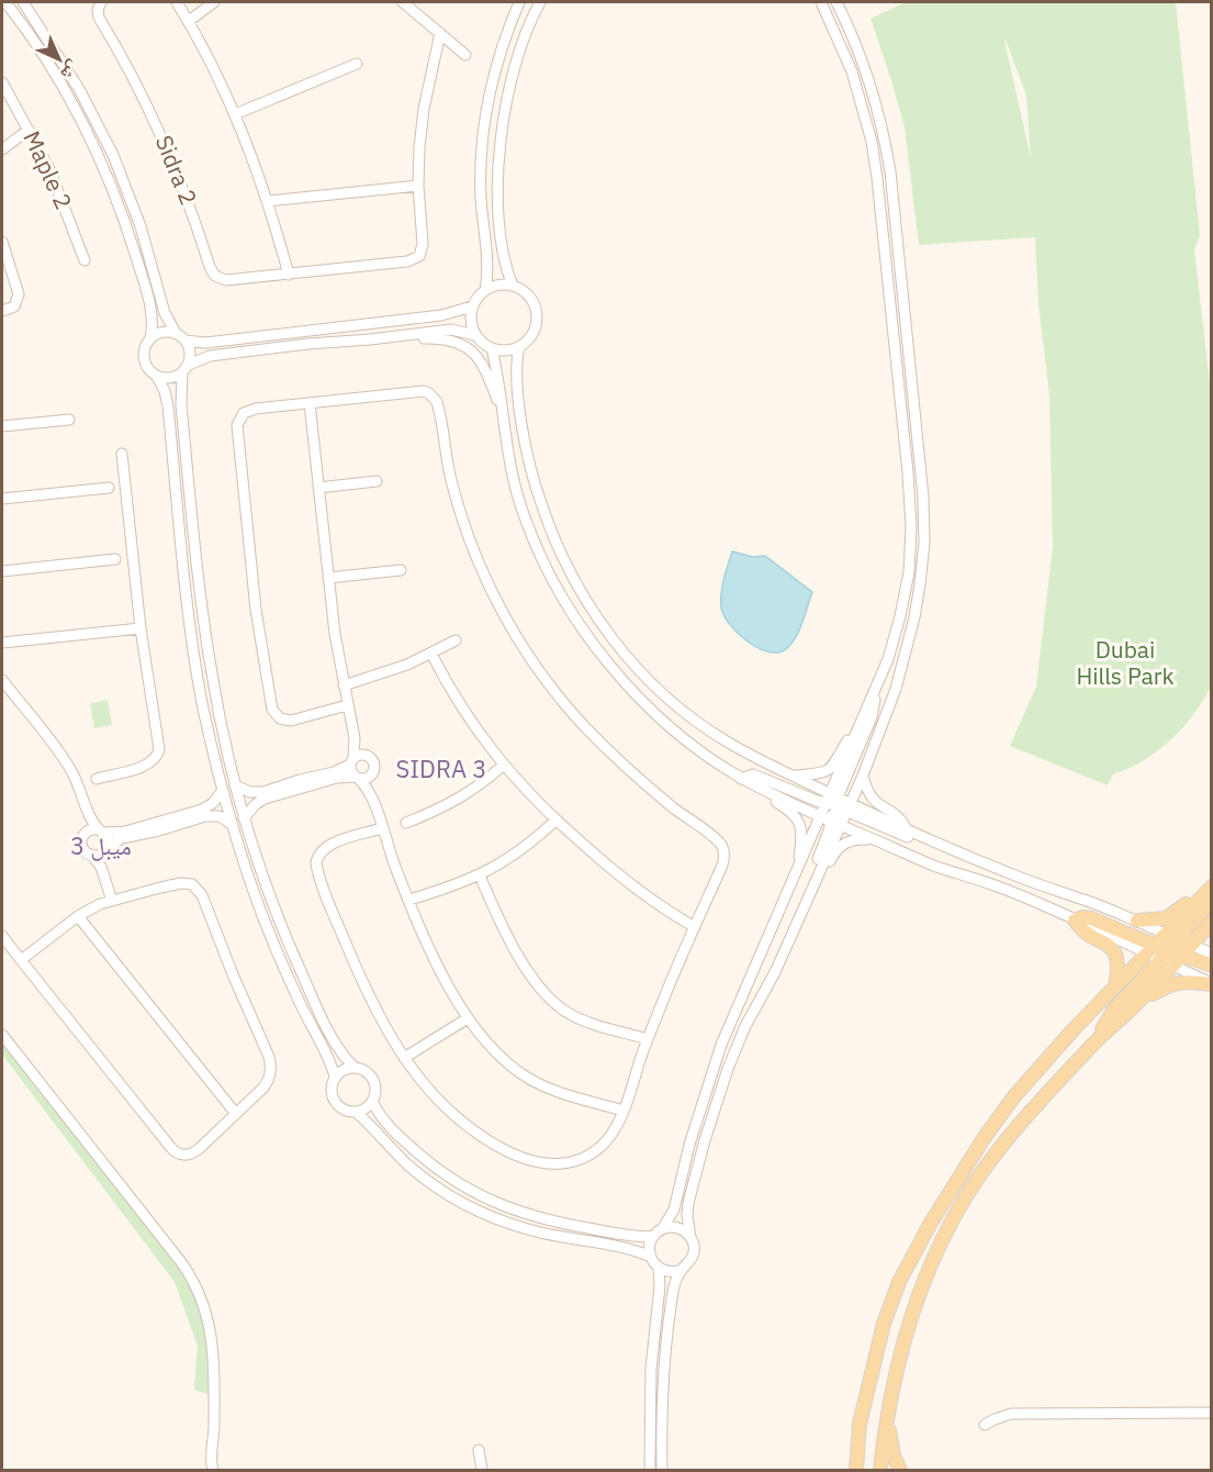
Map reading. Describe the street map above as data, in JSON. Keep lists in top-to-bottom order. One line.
{"streets":{"street":["Maple 2","Sidra 2"]},"districts":["SIDRA 3","ميبل 3"],"parks":["Dubai Hills Park"],"north":"bottom right"}
